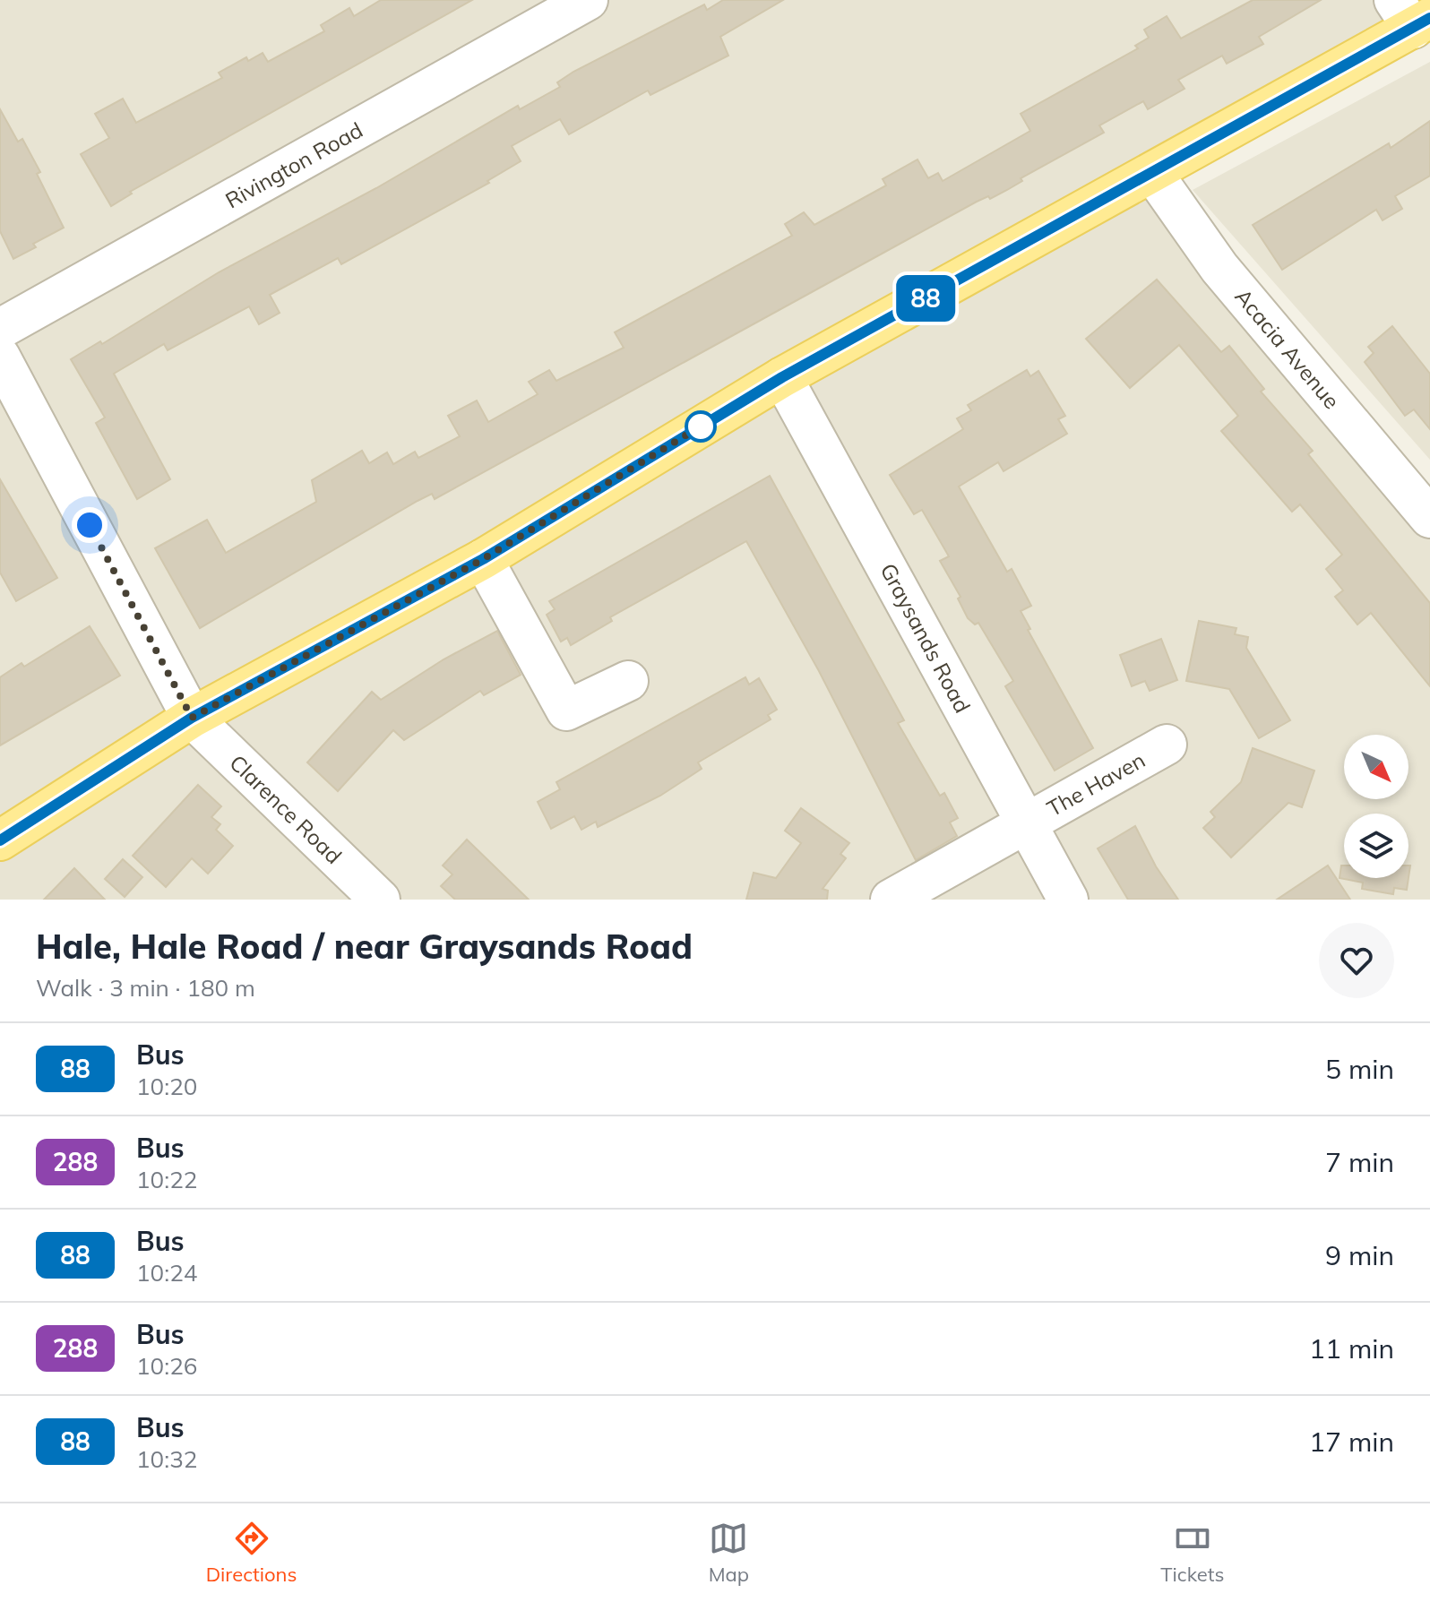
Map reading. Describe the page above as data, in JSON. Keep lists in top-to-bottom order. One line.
{"streets":{"street":["Rivington Road","Acacia Avenue","Graysands Road","The Haven","Clarence Road"]},"crossings":[["Graysands Road","The Haven"]],"lines":["bus line 88"],"north":"bottom right","page":{"on_map":"88","heading":["Hale, Hale Road / near Graysands Road","Walk · 3 min · 180 m"],"list":[{"mark":"88","name":"Bus","note":"10:20","value":"5 min"},{"mark":"288","name":"Bus","note":"10:22","value":"7 min"},{"mark":"88","name":"Bus","note":"10:24","value":"9 min"},{"mark":"288","name":"Bus","note":"10:26","value":"11 min"},{"mark":"88","name":"Bus","note":"10:32","value":"17 min"}],"tabs":["Directions","Map","Tickets"]}}
